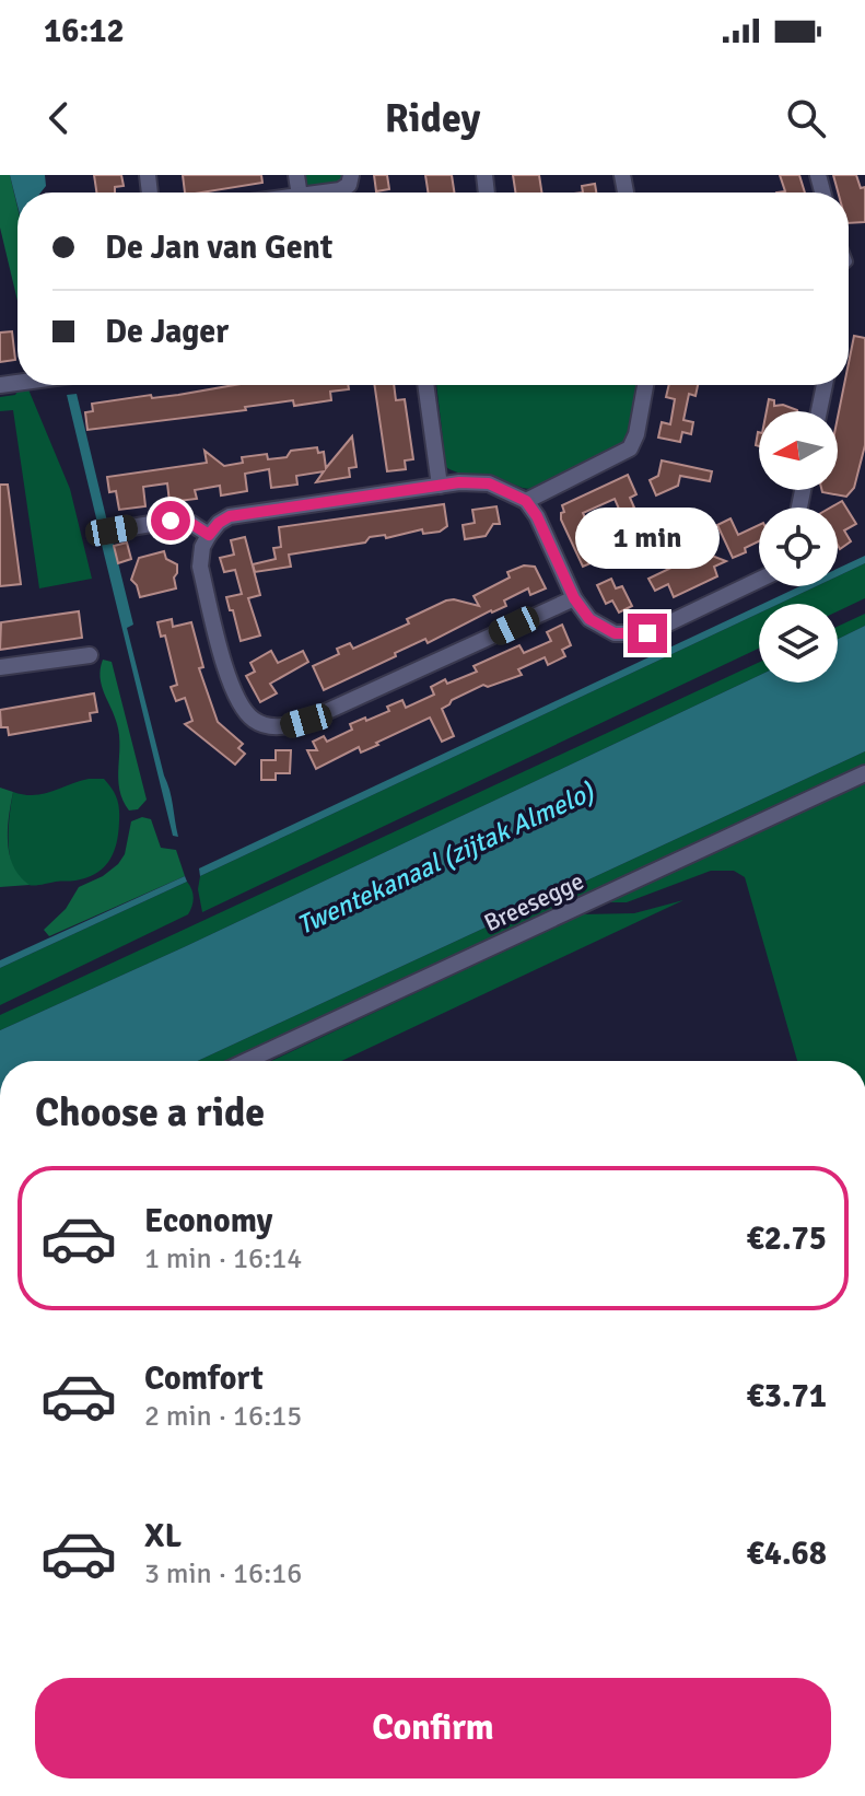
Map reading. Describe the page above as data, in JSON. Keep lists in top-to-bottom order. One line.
{"streets":{"street":["Breesegge"]},"water":["Twentekanaal (zijtak Almelo)"],"north":"left","page":{"status":"16:12","header":"Ridey","banner":["De Jan van Gent","De Jager"],"bubble":"1 min","heading":"Choose a ride","list":[{"name":"Economy","note":"1 min · 16:14","value":"€2.75"},{"name":"Comfort","note":"2 min · 16:15","value":"€3.71"},{"name":"XL","note":"3 min · 16:16","value":"€4.68"}],"buttons":"Confirm"}}
